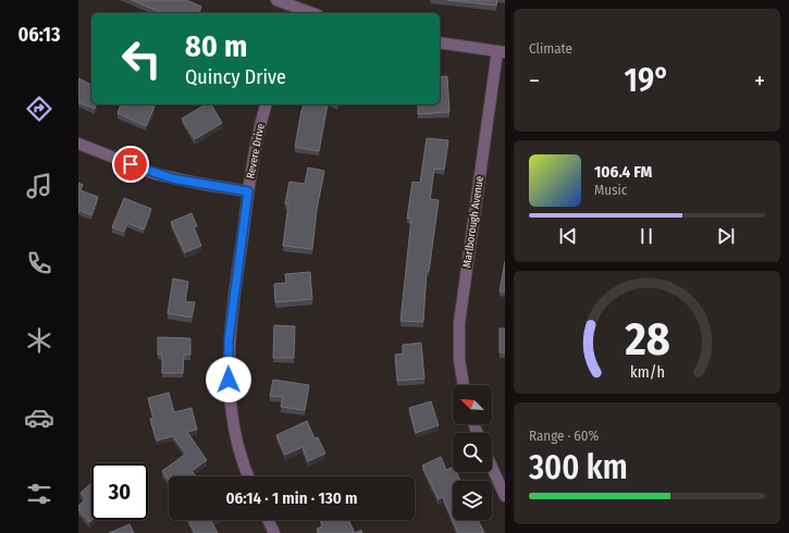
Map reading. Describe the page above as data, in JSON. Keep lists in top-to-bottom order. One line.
{"streets":{"street":["Revere Drive","Marlborough Avenue"]},"north":"top left","page":{"tabs":"06:13","tile":["Climate",["Range · 60%","300 km"]],"turn":["80 m","Quincy Drive"],"heat":["−","19°","+"],"song":["106.4 FM","Music"],"limit":"30","trip":"06:14 · 1 min · 130 m","gauge":["28","km/h"]}}
